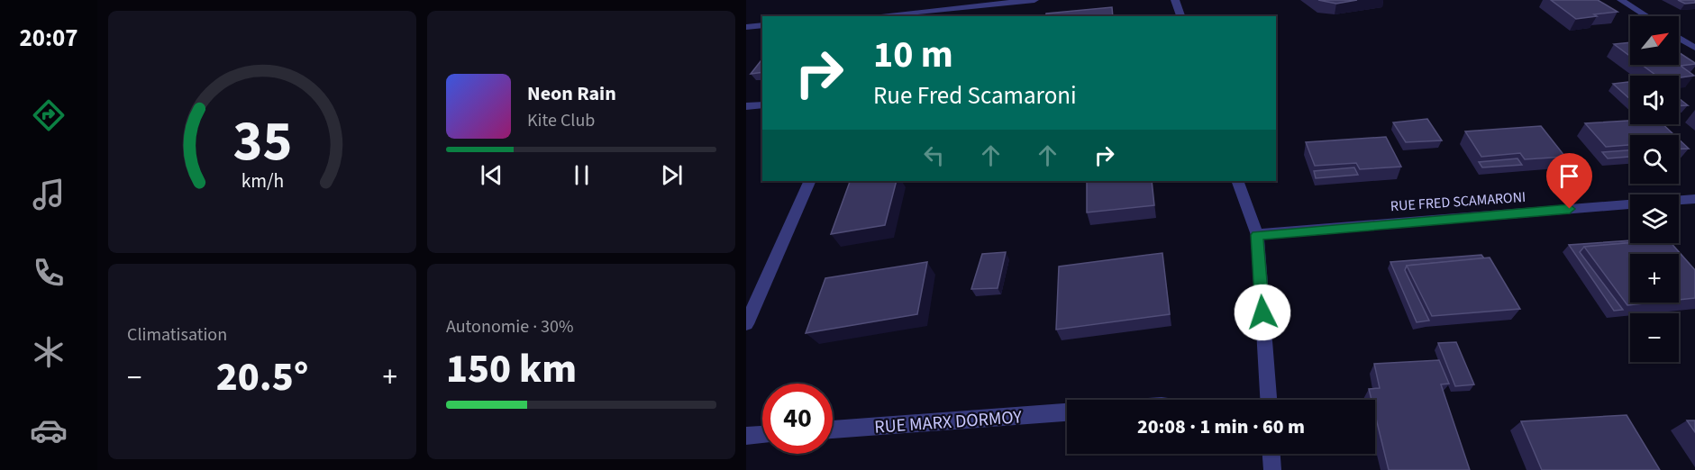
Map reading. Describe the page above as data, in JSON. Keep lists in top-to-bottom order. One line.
{"streets":{"street":["RUE FRED SCAMARONI","RUE MARX DORMOY"]},"north":"top right","page":{"tabs":"20:07","map_buttons":["+","−"],"turn":["10 m","Rue Fred Scamaroni"],"song":["Neon Rain","Kite Club"],"tile":["Climatisation",["Autonomie · 30%","150 km"]],"heat":["−","20.5°","+"],"limit":"40","trip":"20:08 · 1 min · 60 m","gauge":["35","km/h"]}}
